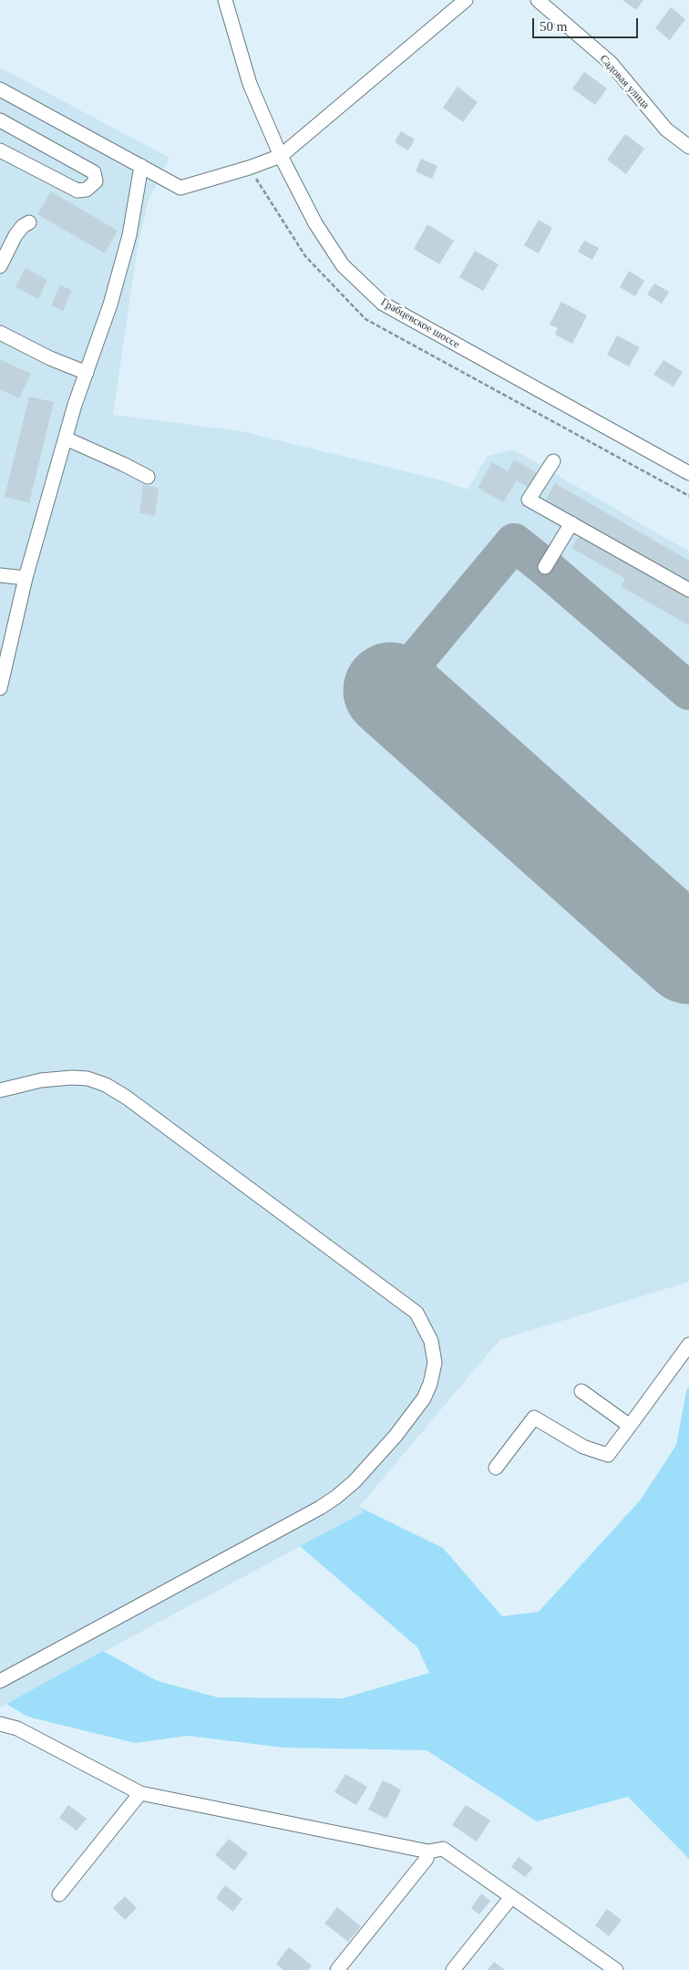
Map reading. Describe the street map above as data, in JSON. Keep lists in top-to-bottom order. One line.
{"streets":{"street":["Садовая улица","Грабцевское шоссе"]},"scale_bar":"50 m"}
